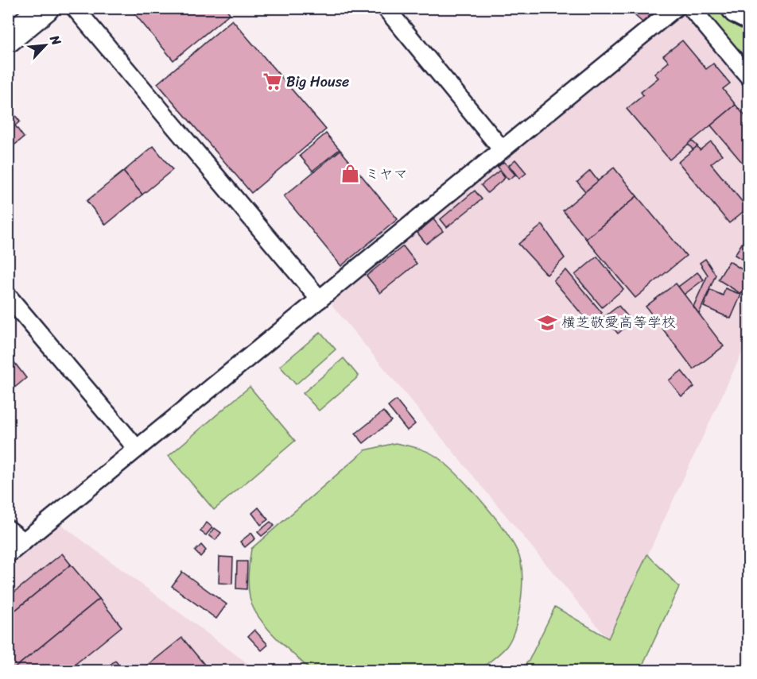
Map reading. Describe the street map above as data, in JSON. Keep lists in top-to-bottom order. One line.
{"places":{"supermarket":["Big House"],"shop":["ミヤマ"],"school or university":["横芝敬愛高等学校"]},"north":"top right"}
